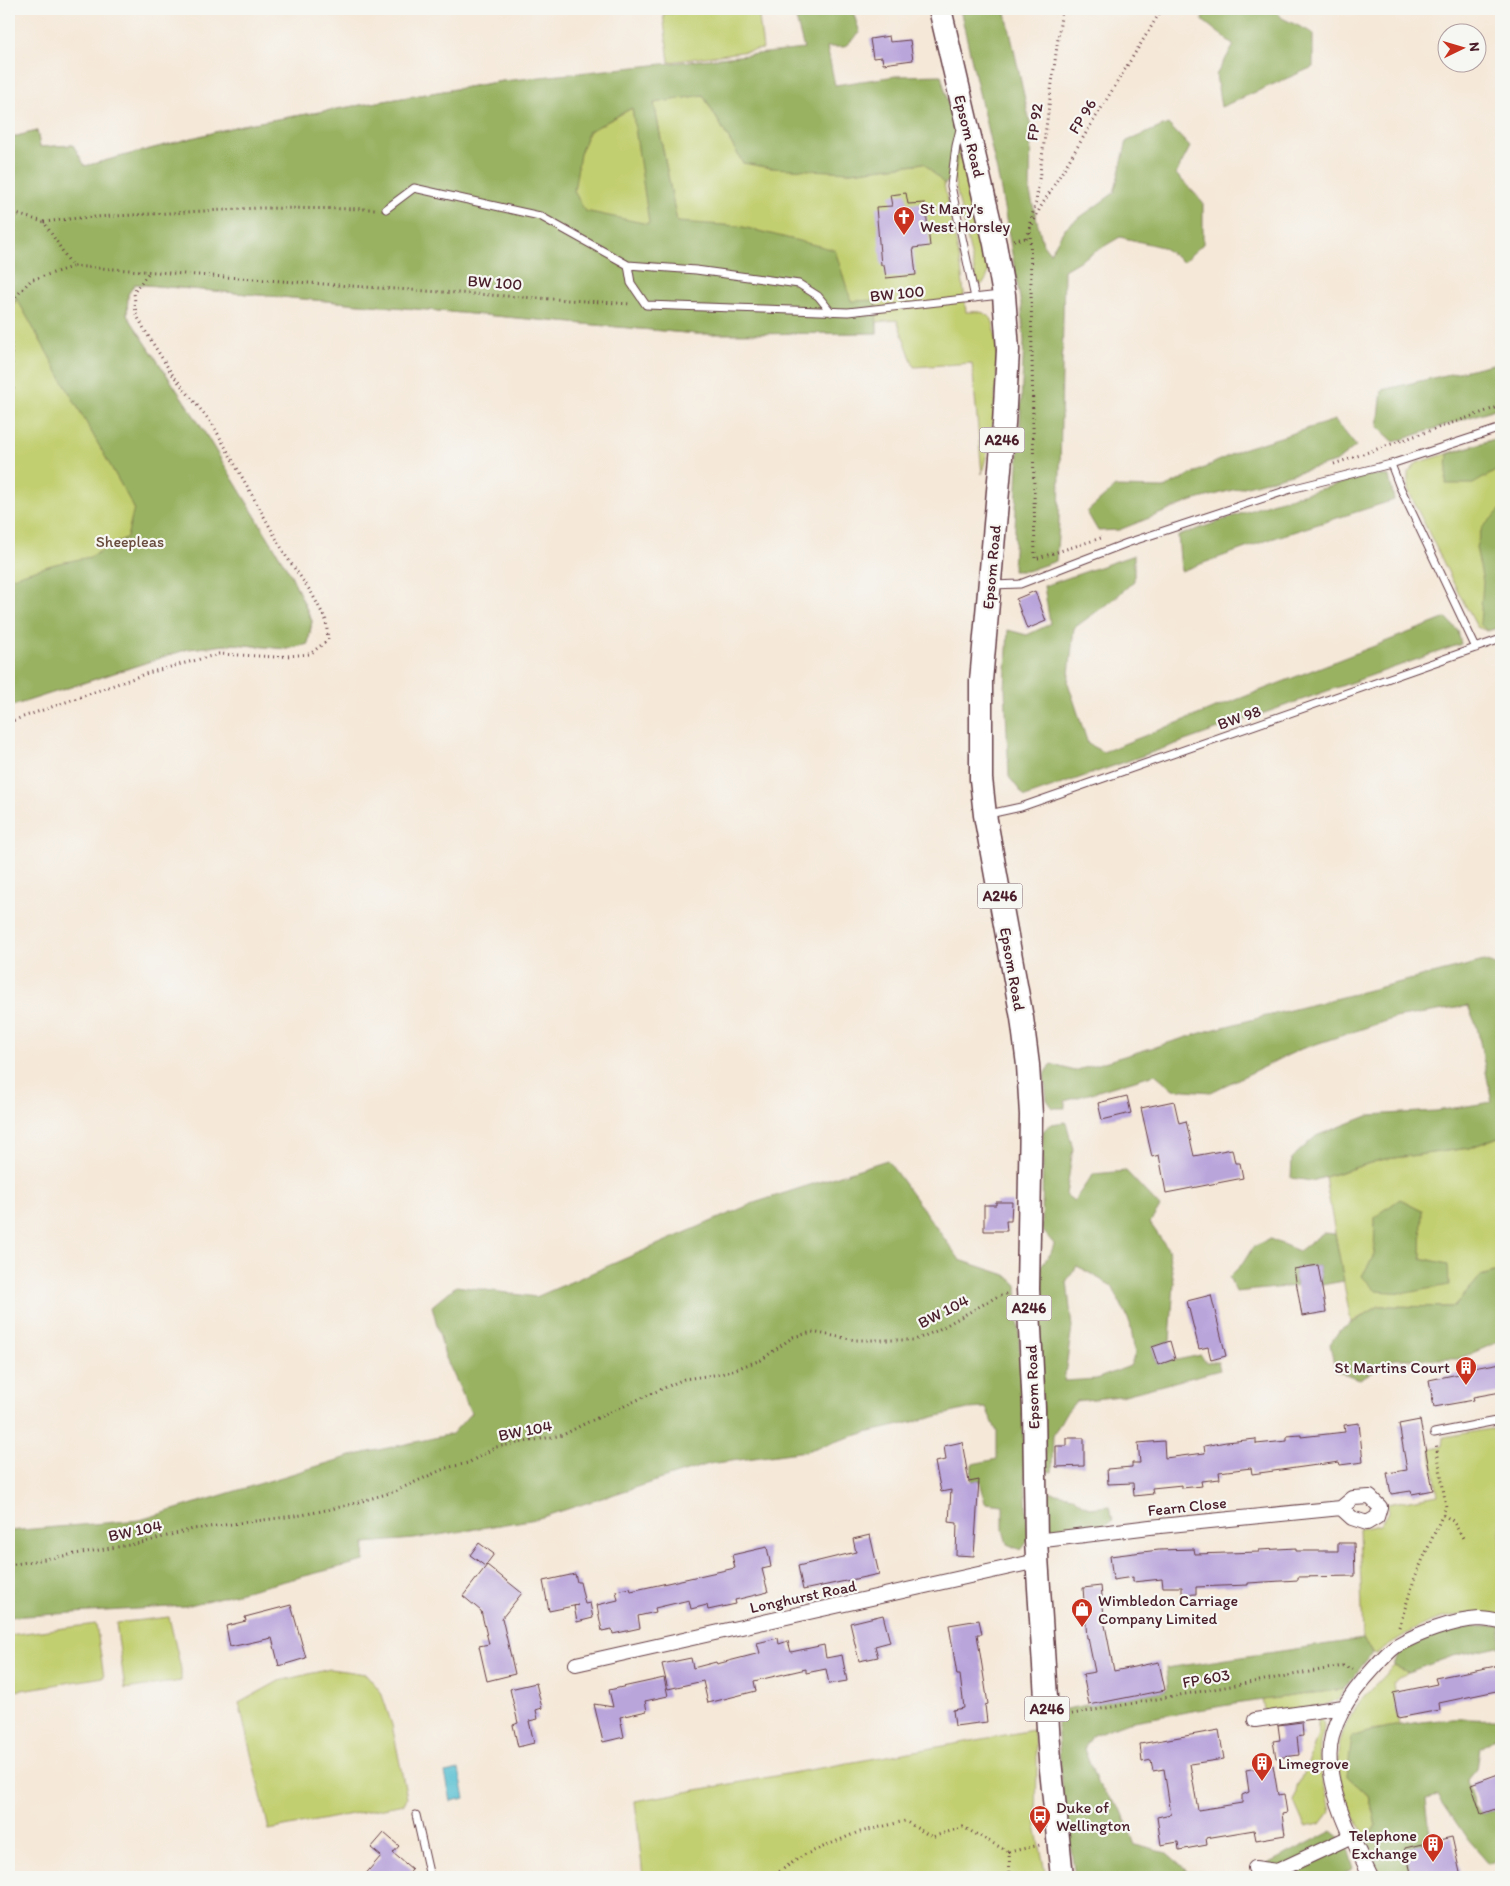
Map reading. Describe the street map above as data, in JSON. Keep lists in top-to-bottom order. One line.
{"streets":{"main road":["Epsom Road","A246"],"street":["Fearn Close","Longhurst Road"],"lane":["BW 100","BW 98"],"path":["FP 96","FP 92","BW 104","FP 603"]},"crossings":[["FP 96","FP 92"],["Epsom Road","BW 100"],["Epsom Road","BW 98"],["Epsom Road","BW 104"],["Epsom Road","Fearn Close"],["Epsom Road","Longhurst Road"],["Epsom Road","FP 603"],["Fearn Close","Longhurst Road"]],"parks":["Sheepleas"],"places":{"church":["St Mary's West Horsley"],"building":["St Martins Court","Limegrove","Telephone Exchange"],"shop":["Wimbledon Carriage Company Limited"],"bus stop":["Duke of Wellington"]},"north":"right"}
